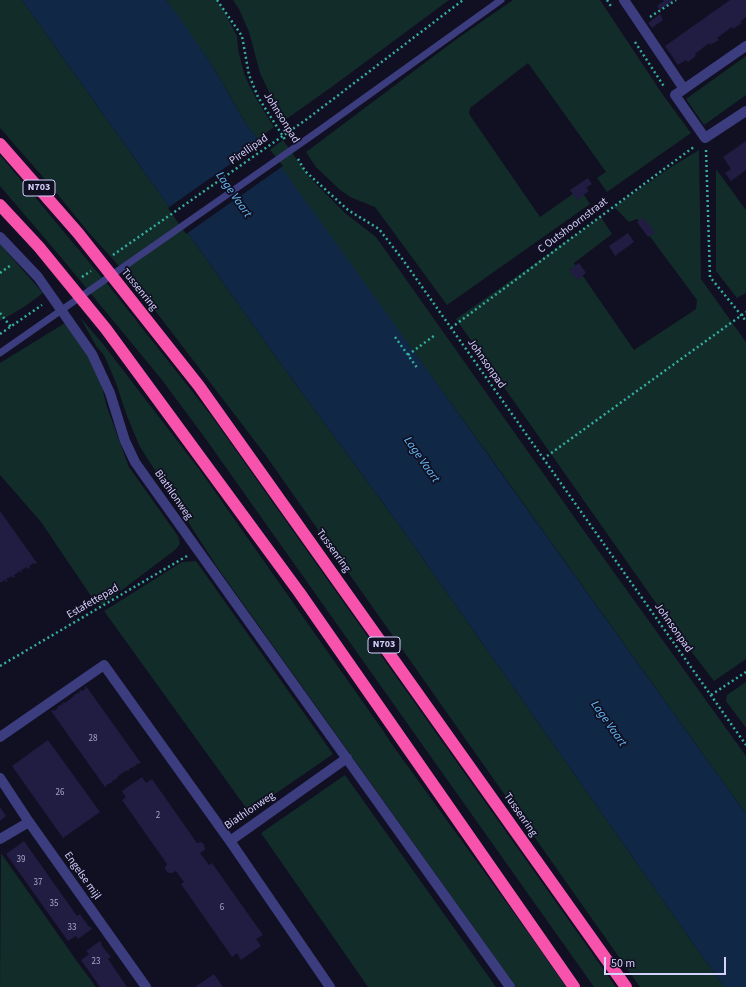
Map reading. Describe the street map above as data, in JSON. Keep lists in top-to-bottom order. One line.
{"streets":{"highway":["N703","Tussenring"],"street":["Biathlonweg","Engelse mijl"],"path":["Johnsonpad","Pirellipad","C Outshoornstraat","Estafettepad"]},"crossings":[["Johnsonpad","C Outshoornstraat"]],"water":["Lage Vaart"],"house_numbers":["28","26","2","39","37","35","6","33","23"],"scale_bar":"50 m"}
